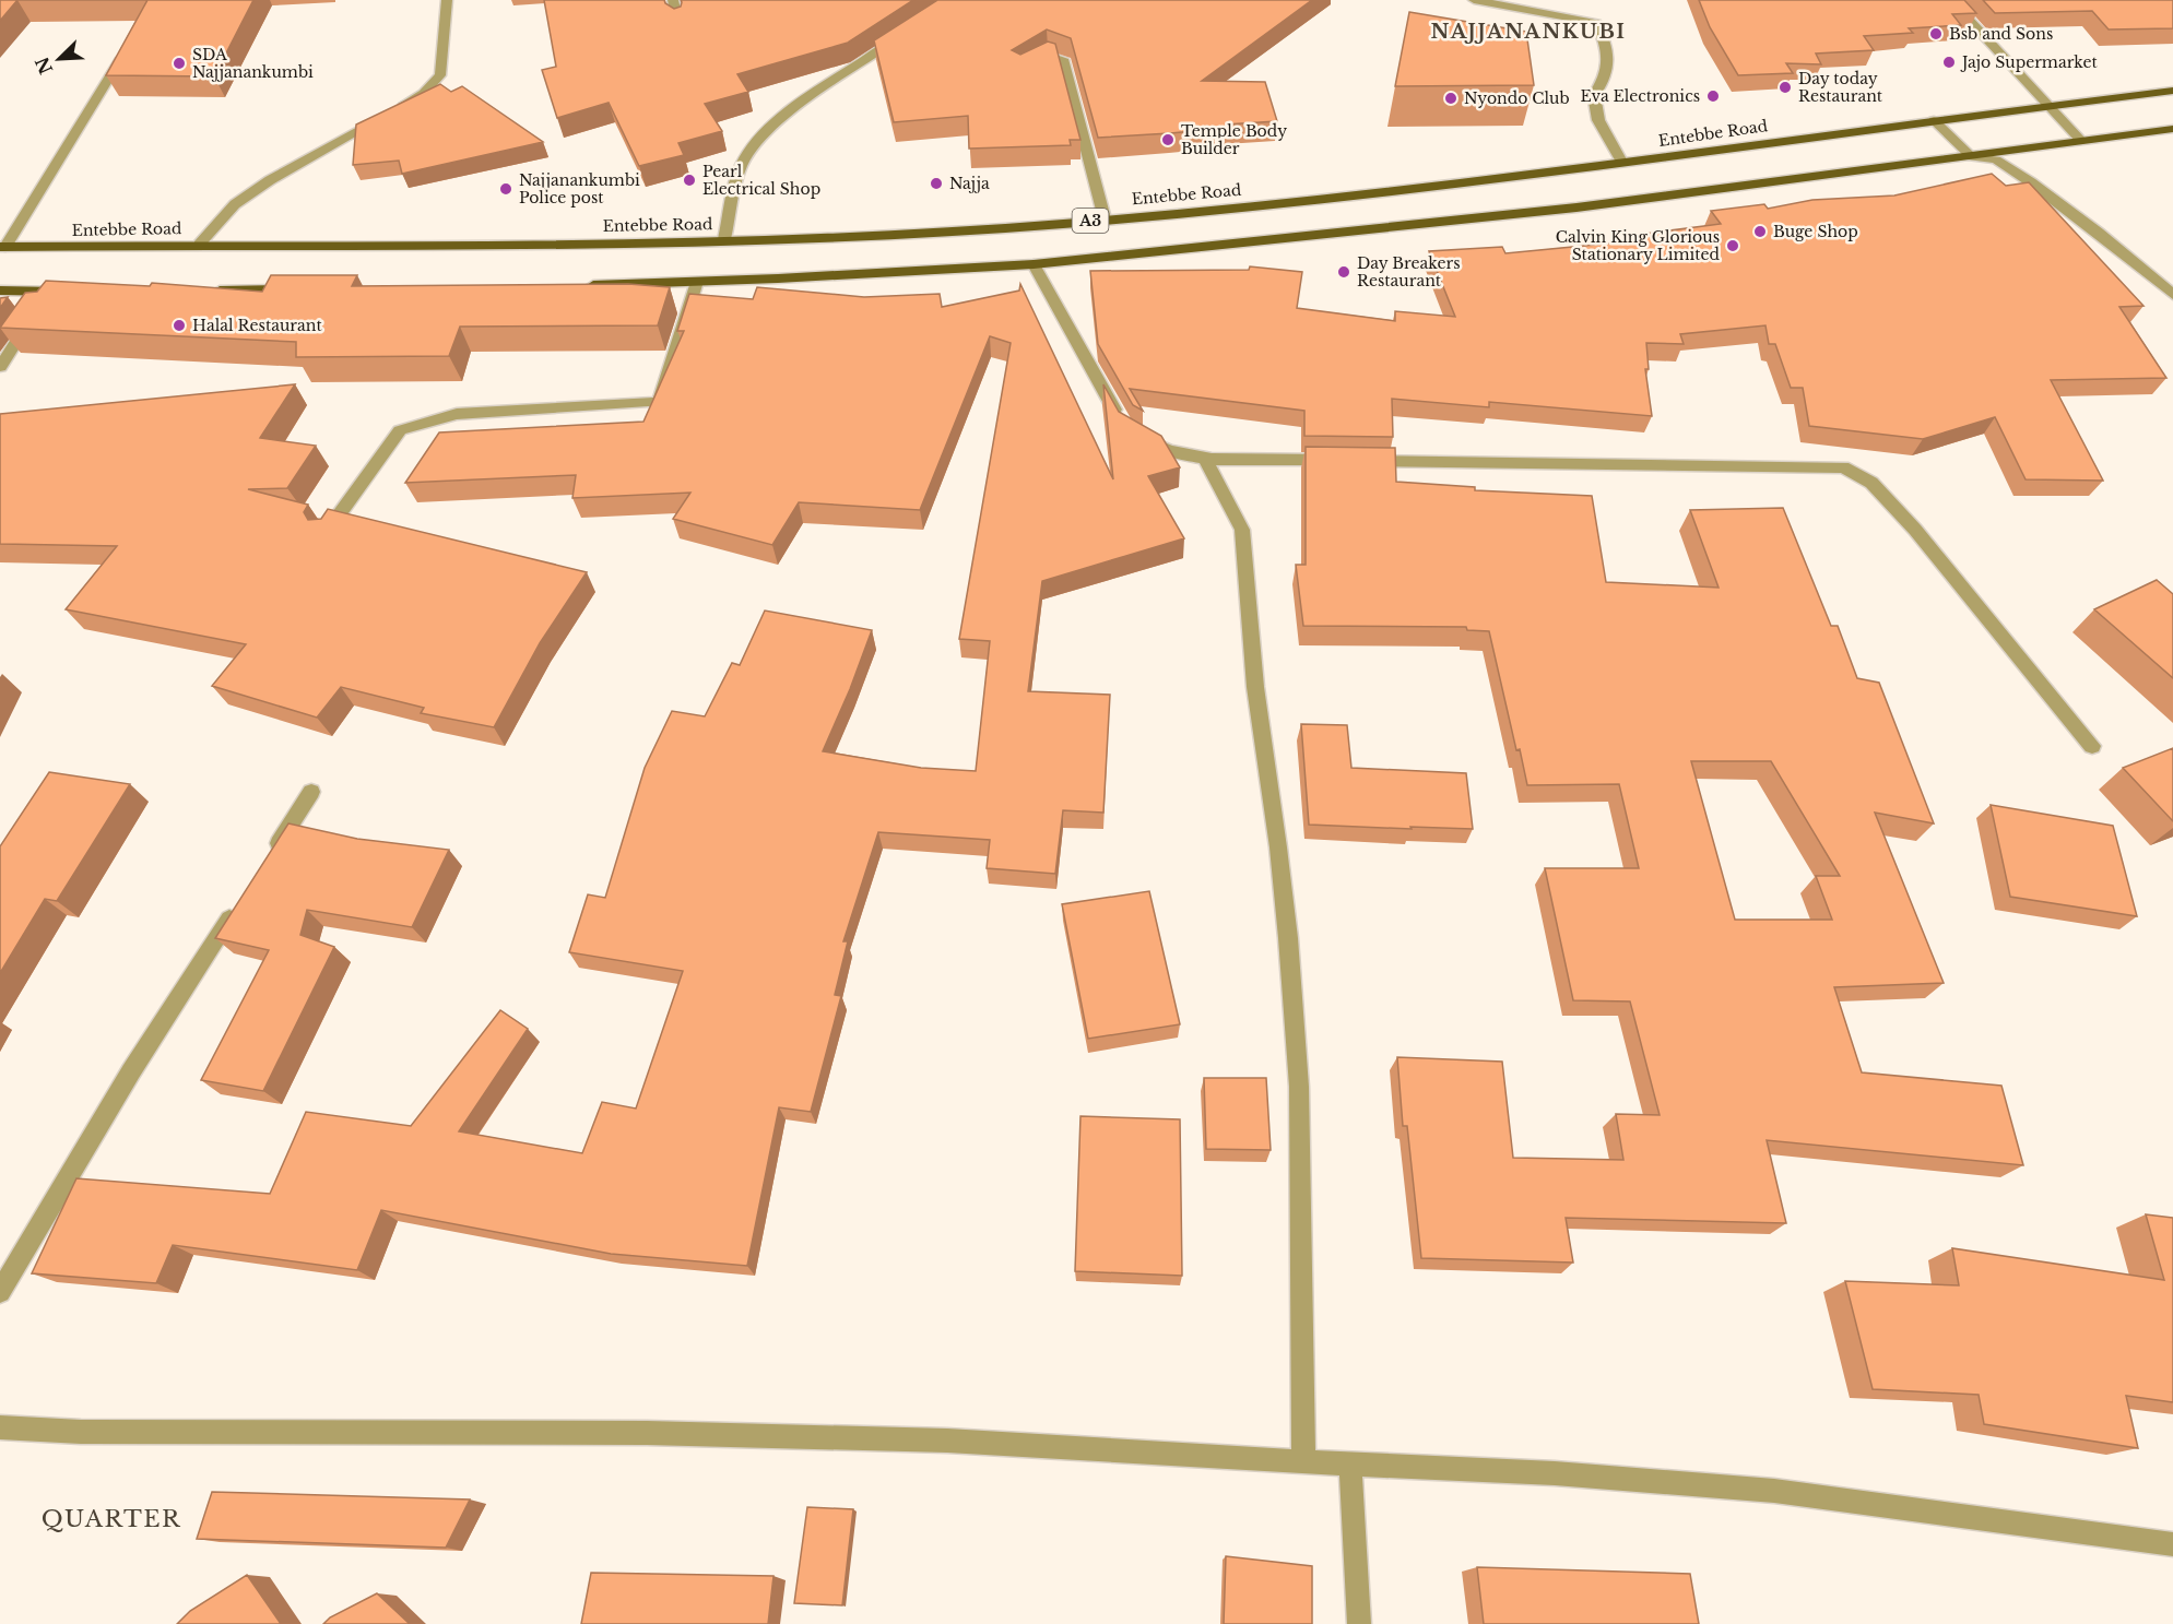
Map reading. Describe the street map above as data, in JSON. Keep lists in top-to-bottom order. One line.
{"streets":{"main road":["Entebbe Road","A3"]},"districts":["NAJJANANKUBI","QUARTER"],"places":["Bsb and Sons","Jajo Supermarket","SDA Najjanankumbi","Day today Restaurant","Eva Electronics","Nyondo Club","Temple Body Builder","Pearl Electrical Shop","Najja","Najjanankumbi Police post","Buge Shop","Calvin King Glorious Stationary Limited","Day Breakers Restaurant","Halal Restaurant"],"north":"bottom left"}
